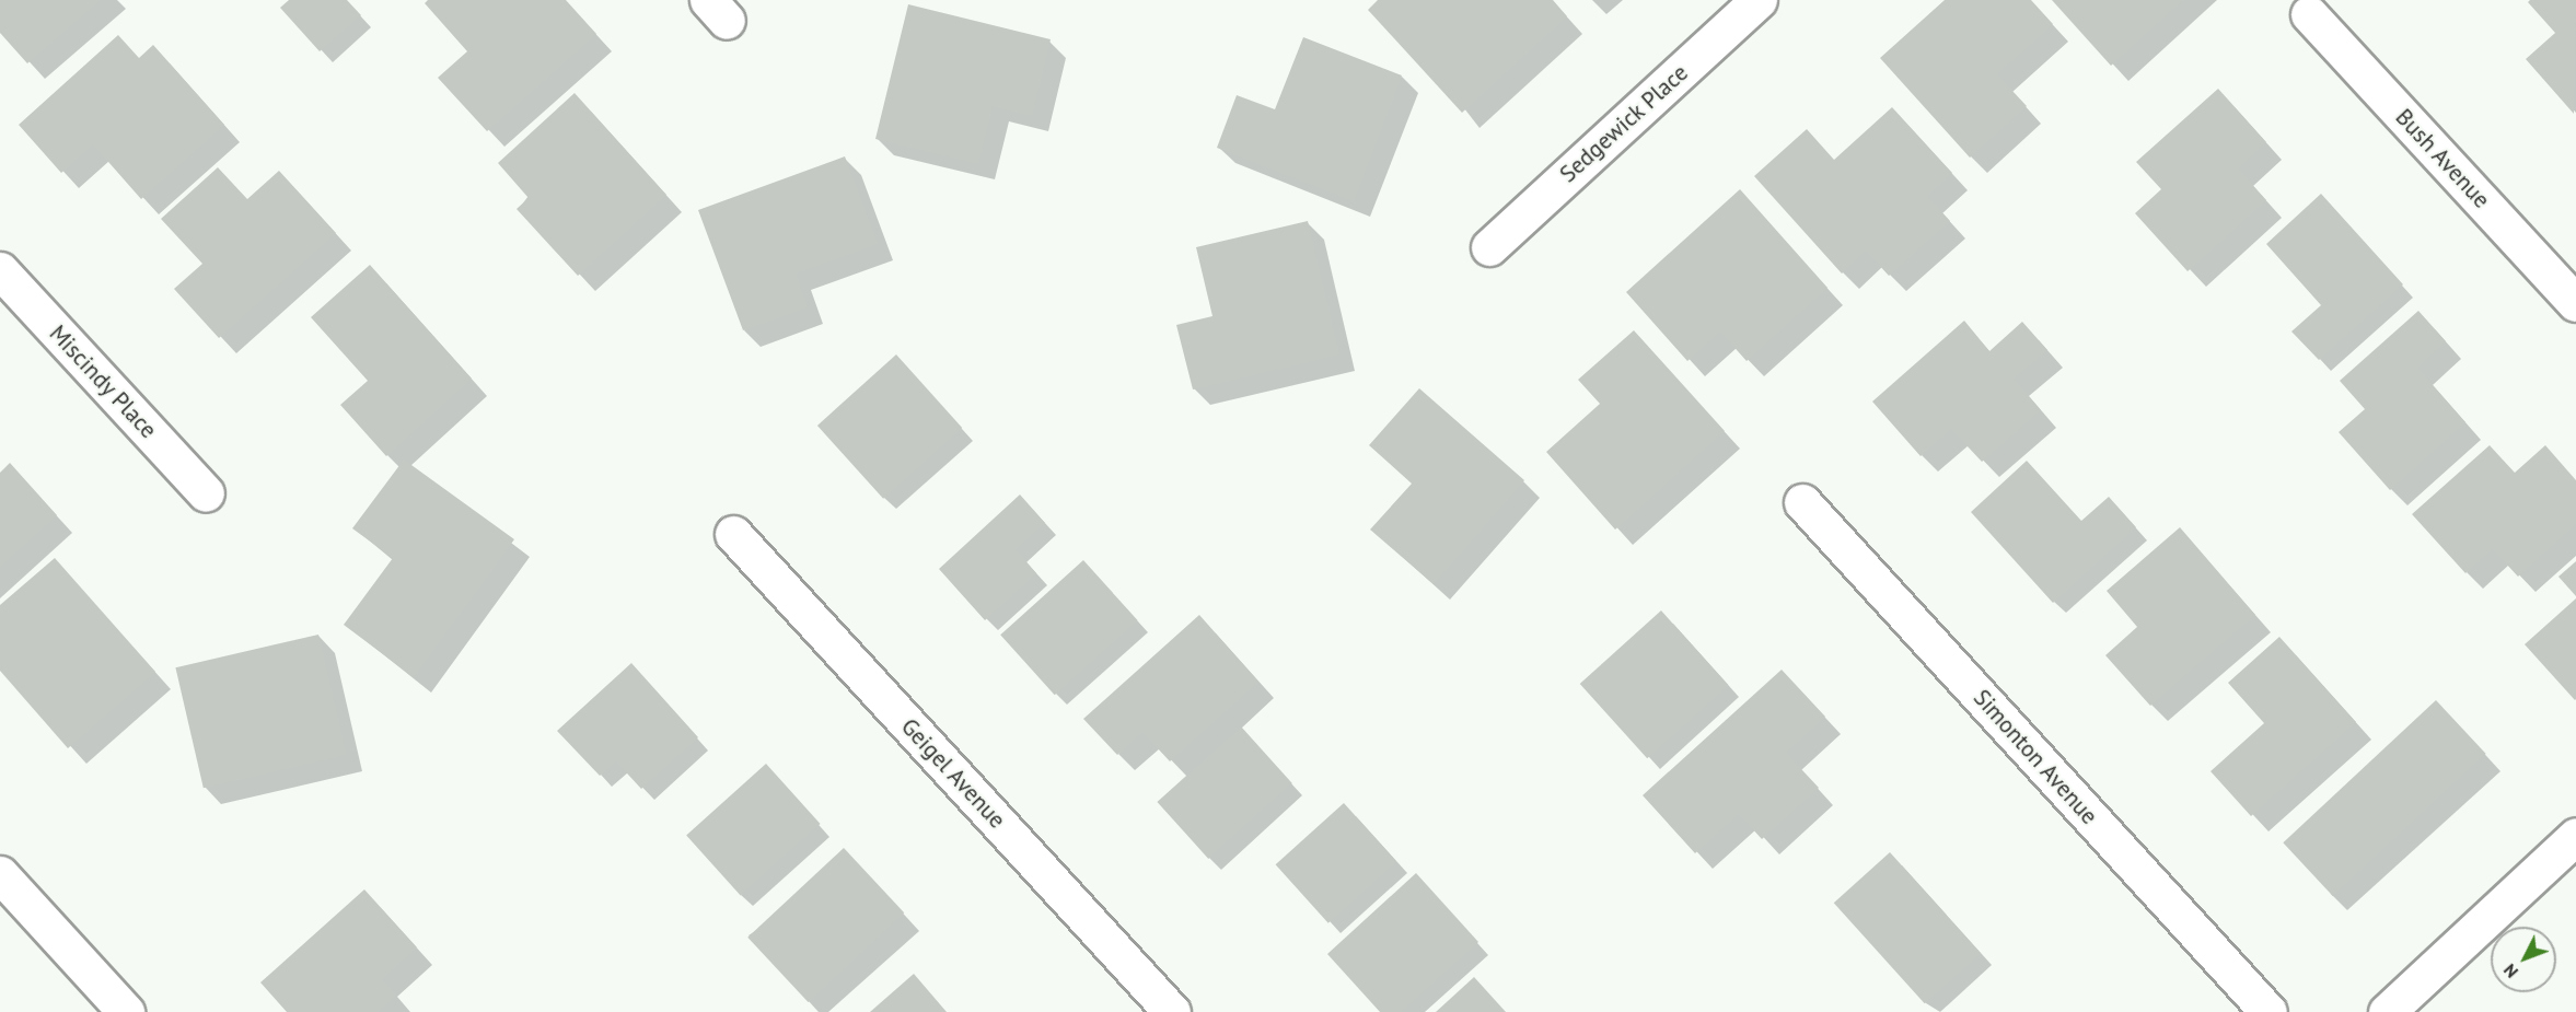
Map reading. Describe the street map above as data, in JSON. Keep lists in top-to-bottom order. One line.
{"streets":{"street":["Sedgewick Place","Bush Avenue","Miscindy Place","Simonton Avenue","Geigel Avenue"]},"north":"bottom left"}
